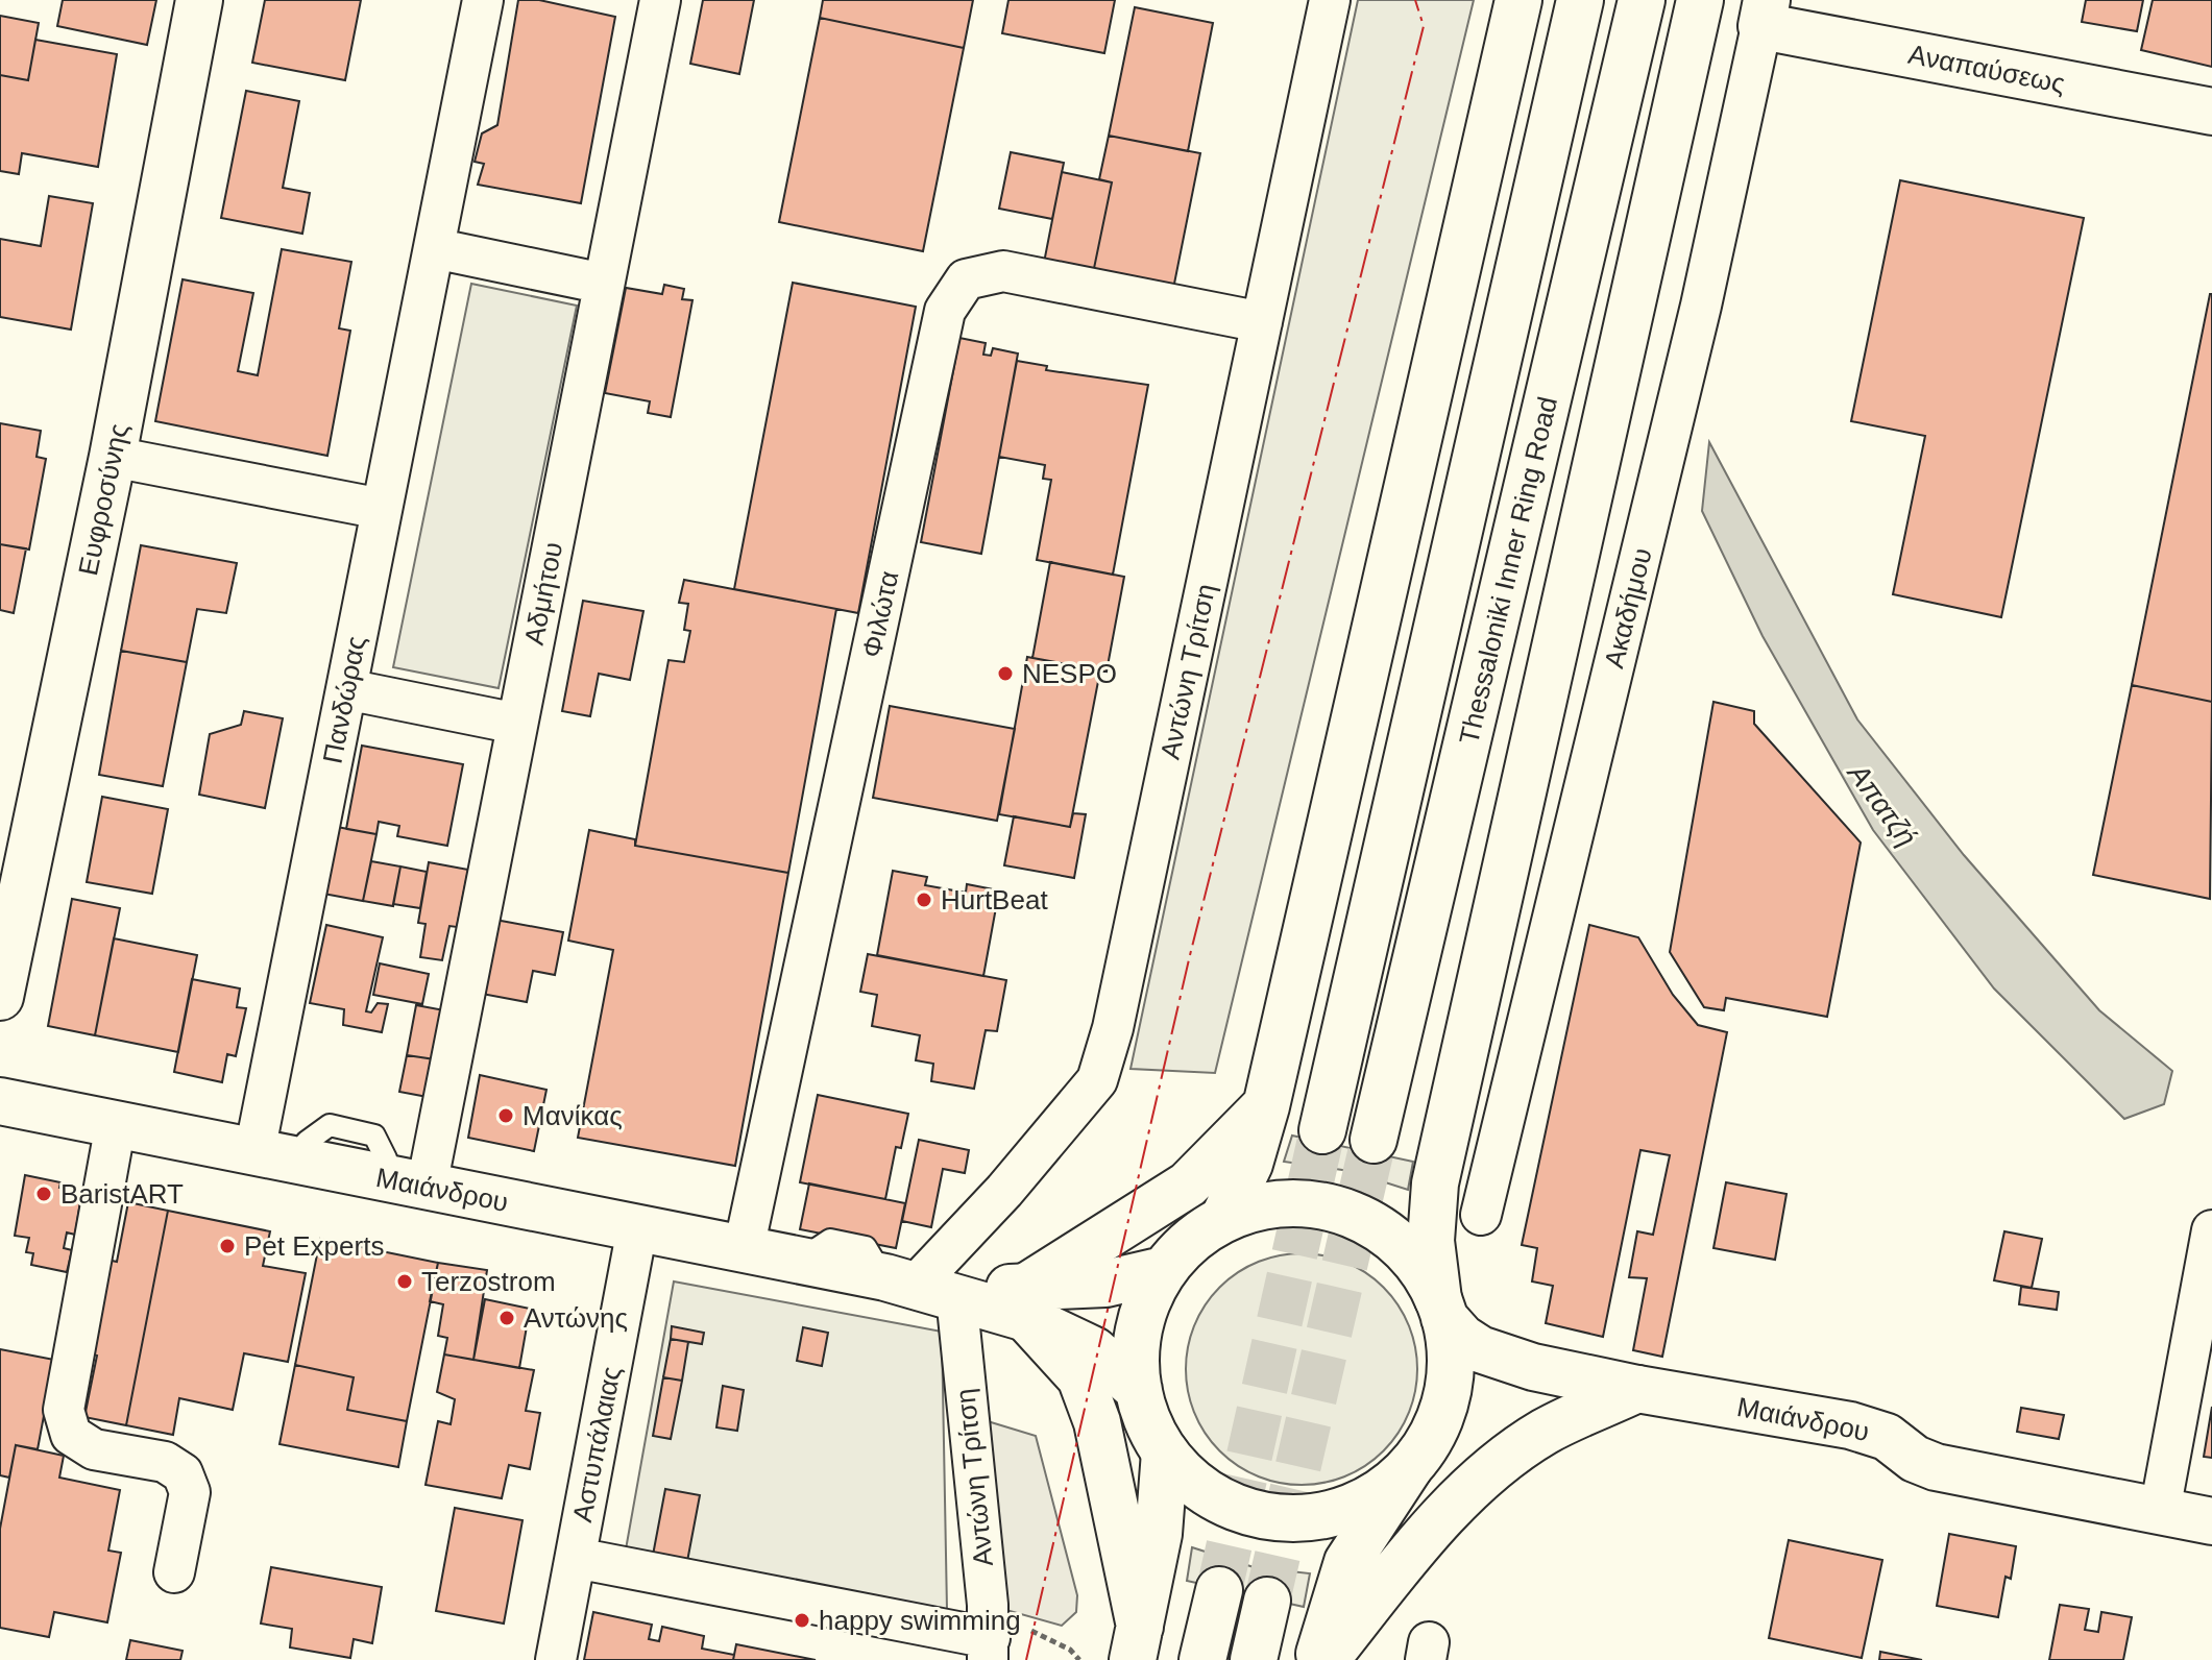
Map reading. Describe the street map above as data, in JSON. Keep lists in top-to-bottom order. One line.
{"streets":{"main road":["Αναπαύσεως","Ευφροσύνης","Thessaloniki Inner Ring Road","Μαιάνδρου"],"street":["Αδμήτου","Ακαδήμου","Φιλώτα","Αντώνη Τρίτση","Πανδώρας","Αστυπάλαιας"]},"crossings":[["Αναπαύσεως","Ακαδήμου"],["Αδμήτου","Μαιάνδρου"],["Φιλώτα","Αντώνη Τρίτση"],["Φιλώτα","Μαιάνδρου"],["Αντώνη Τρίτση","Μαιάνδρου"],["Πανδώρας","Μαιάνδρου"],["Μαιάνδρου","Αστυπάλαιας"]],"water":["Απατζή"],"places":["NESPO","HurtBeat","Μανίκας","BaristART","Pet Experts","Terzostrom","Αντώνης","happy swimming"]}
